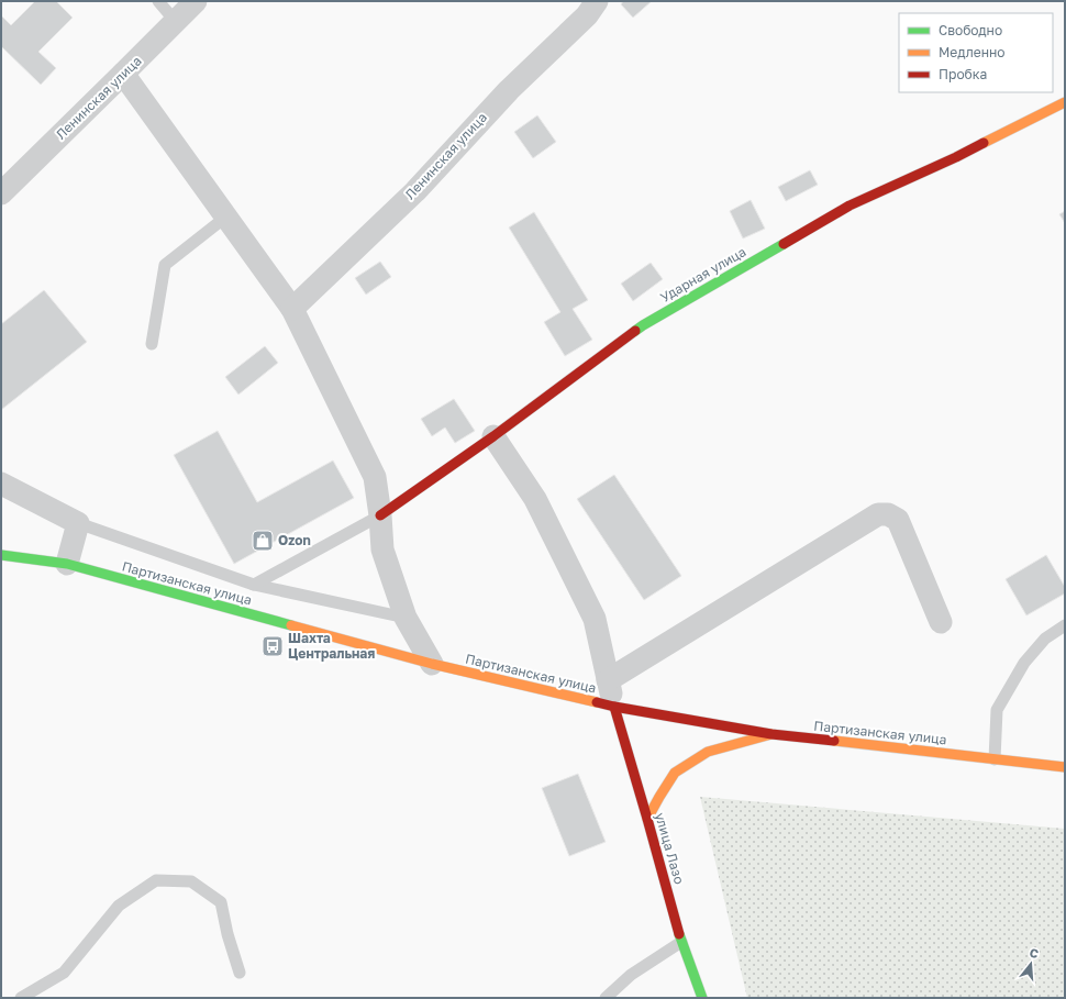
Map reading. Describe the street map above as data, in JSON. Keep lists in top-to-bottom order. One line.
{"streets":{"street":["Ленинская улица","Ударная улица","Партизанская улица","улица Лазо"]},"crossings":[["Партизанская улица","улица Лазо"]],"places":{"shop":["Ozon"],"bus stop":["Шахта Центральная"]},"legend":["Свободно","Медленно","Пробка"],"north":"top"}
